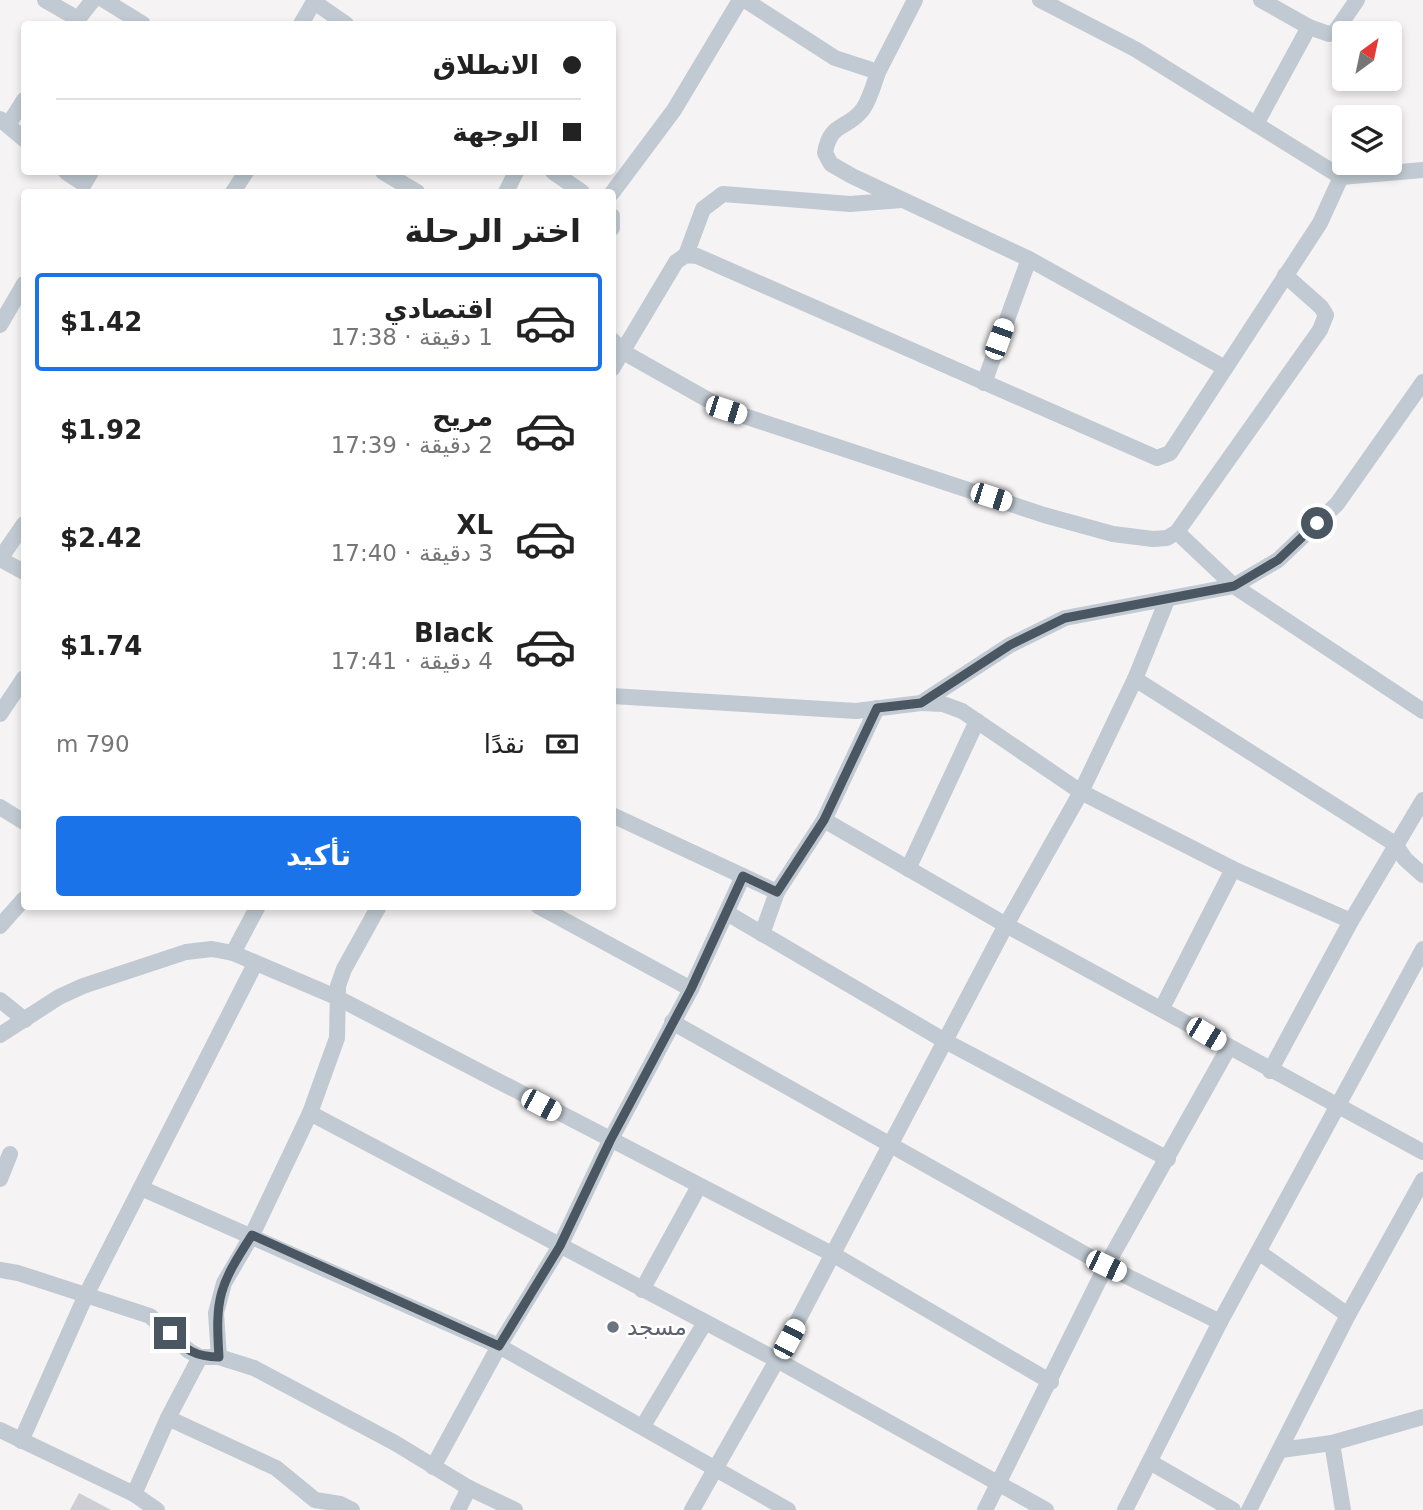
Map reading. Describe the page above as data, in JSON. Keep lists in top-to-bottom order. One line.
{"places":["مسجد"],"north":"top right","page":{"banner":["الانطلاق","الوجهة"],"heading":"اختر الرحلة","list":[{"name":"اقتصادي","note":"1 دقيقة · 17:38","value":"$1.42"},{"name":"مريح","note":"2 دقيقة · 17:39","value":"$1.92"},{"name":"XL","note":"3 دقيقة · 17:40","value":"$2.42"},{"name":"Black","note":"4 دقيقة · 17:41","value":"$1.74"}],"pay":["نقدًا","790 m"],"buttons":"تأكيد"}}
